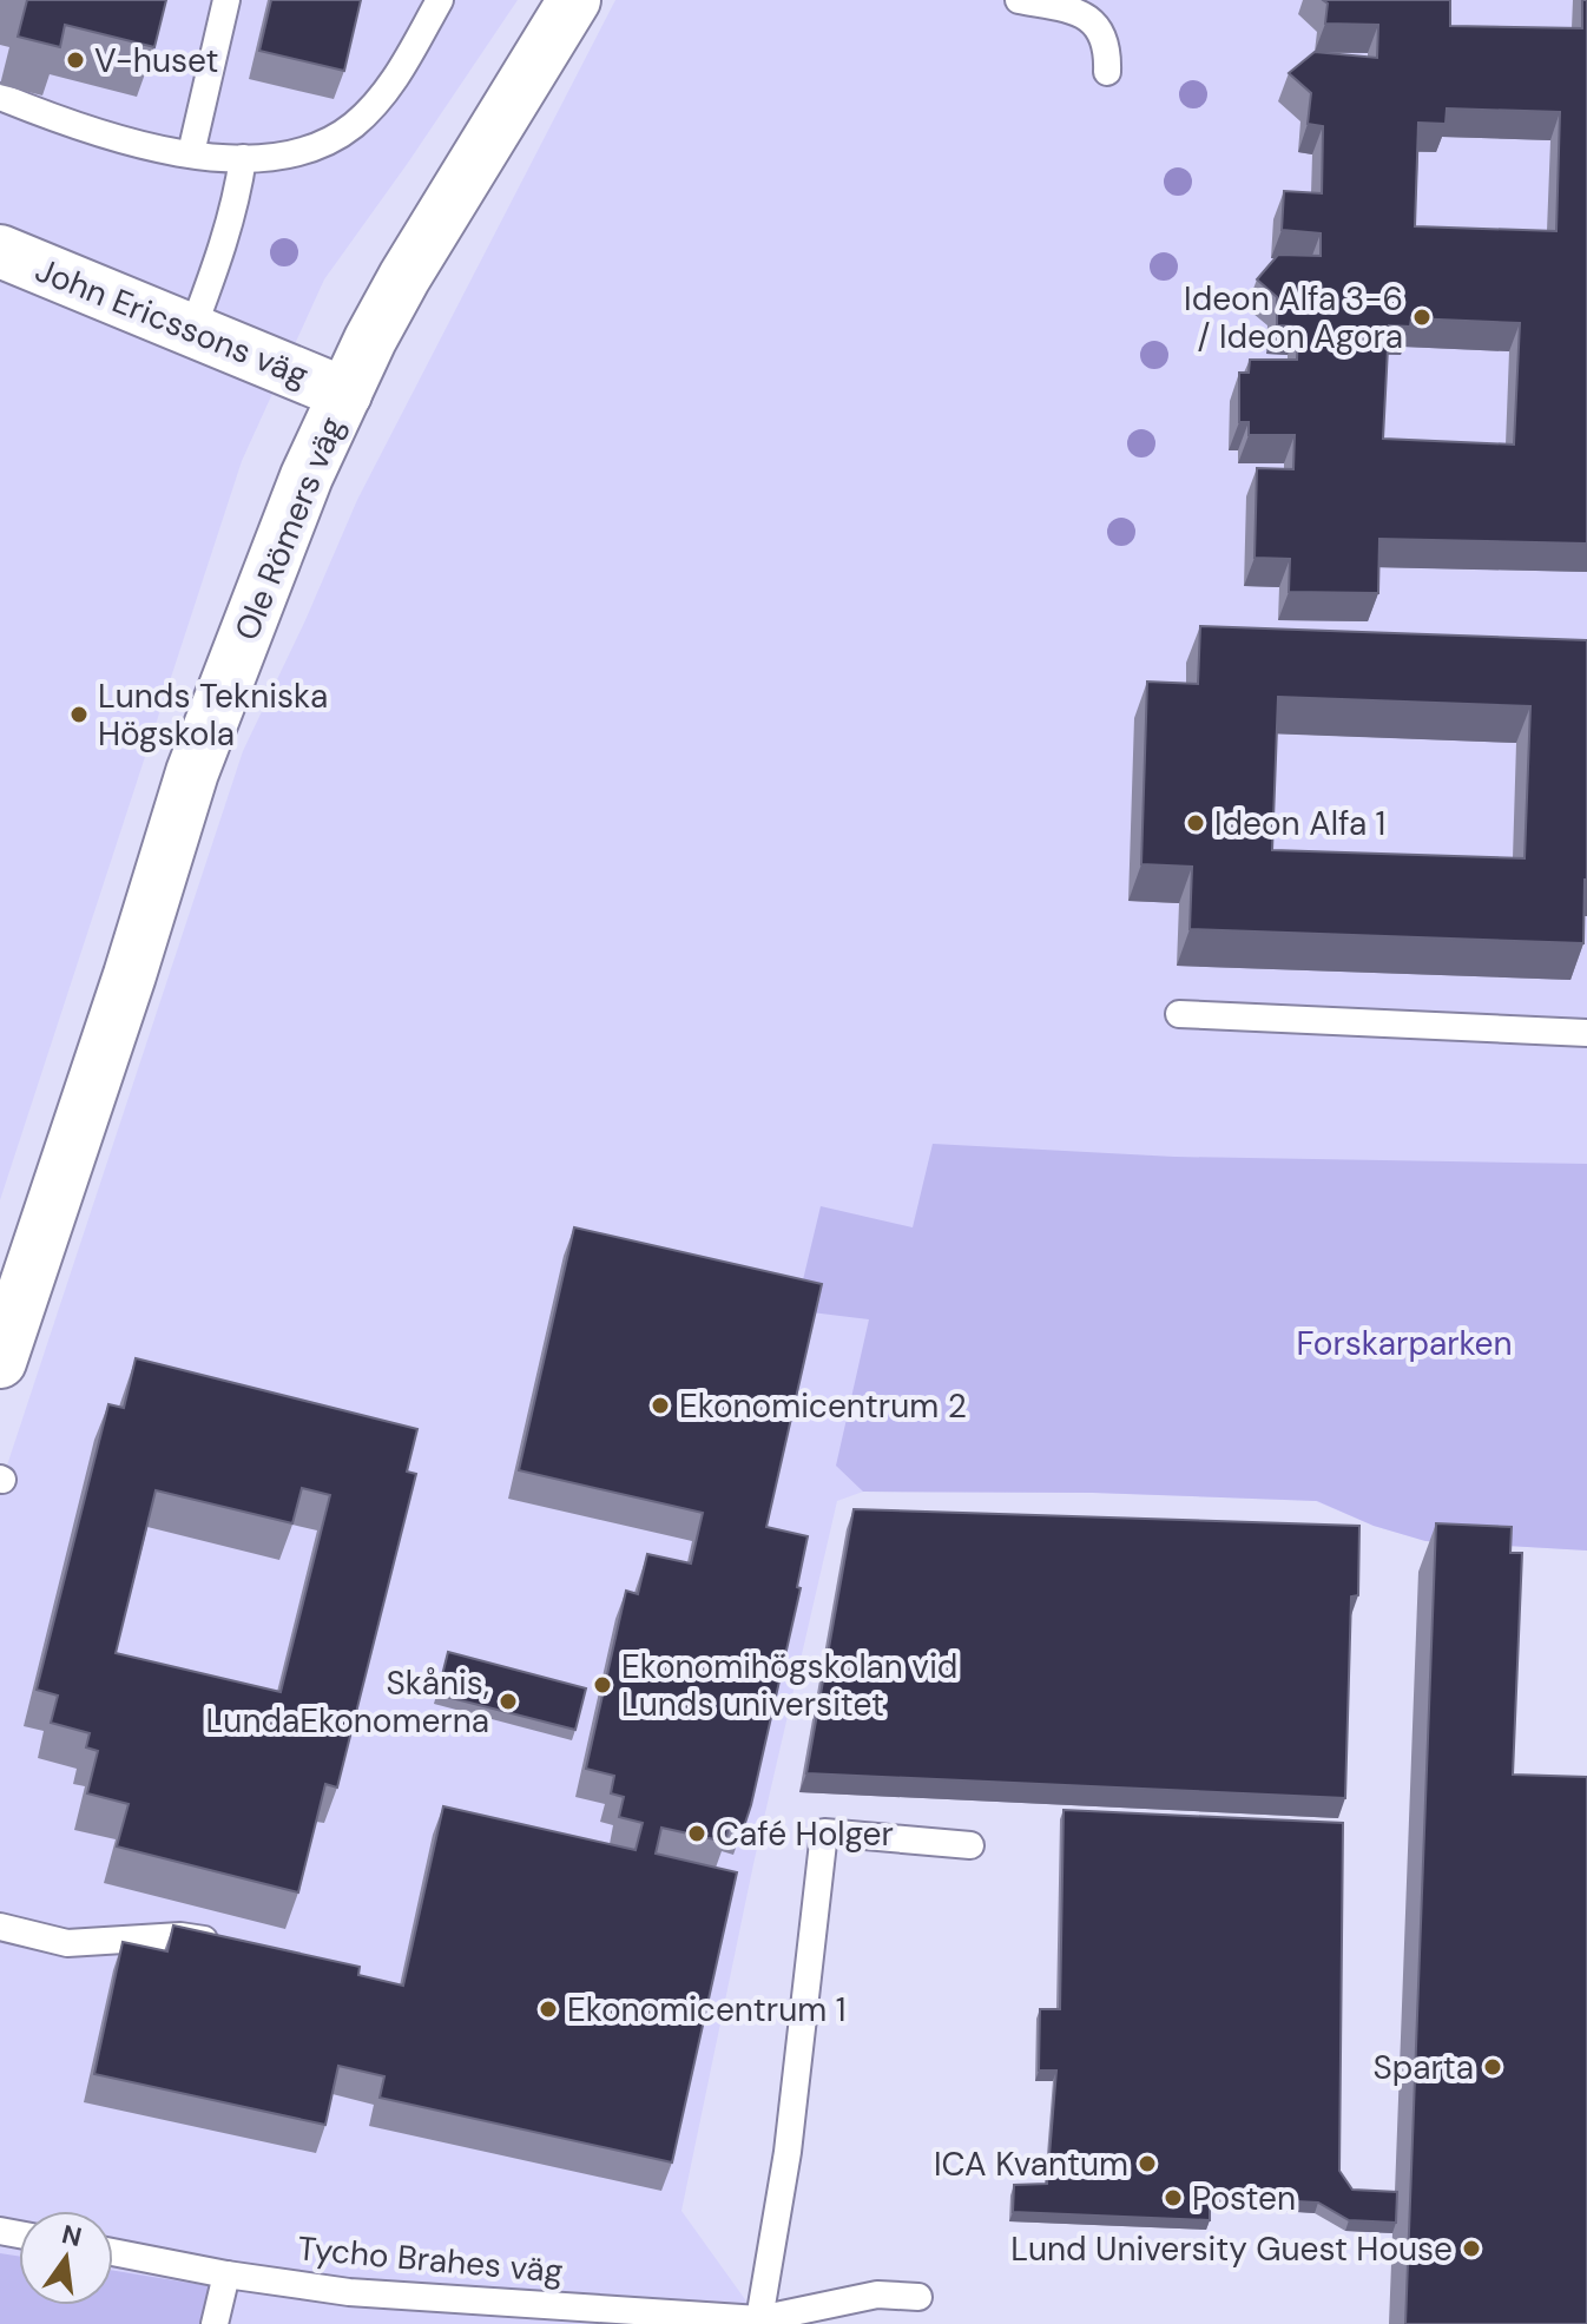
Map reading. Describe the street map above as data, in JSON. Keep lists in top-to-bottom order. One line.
{"streets":{"street":["John Ericssons väg","Ole Römers väg"],"lane":["Tycho Brahes väg"]},"crossings":[["John Ericssons väg","Ole Römers väg"]],"parks":["Forskarparken"],"places":["V-huset","Ideon Alfa 3-6 / Ideon Agora","Lunds Tekniska Högskola","Ideon Alfa 1","Ekonomicentrum 2","Ekonomihögskolan vid Lunds universitet","Skånis, LundaEkonomerna","Café Holger","Ekonomicentrum 1","Sparta","ICA Kvantum","Posten","Lund University Guest House"],"north":"top"}
